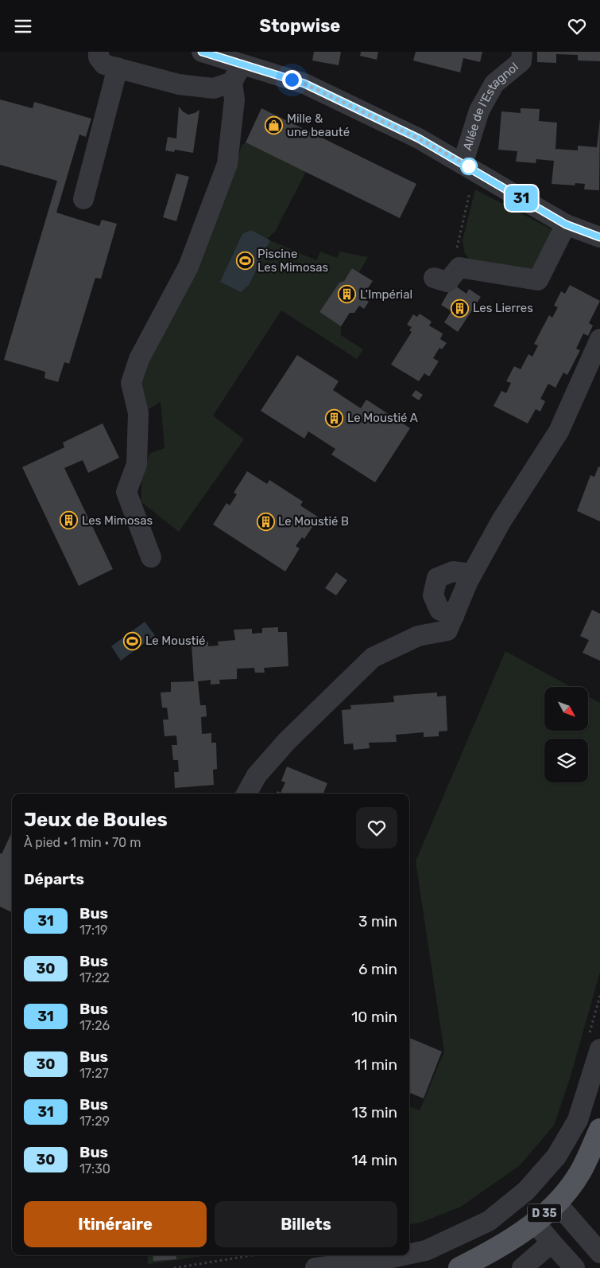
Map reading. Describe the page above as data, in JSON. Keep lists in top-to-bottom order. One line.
{"streets":{"main road":["D 35"],"street":["Allée de l'Estagnol"]},"places":{"shop":["Mille & une beauté"],"sports":["Piscine Les Mimosas","Le Moustié"],"building":["L'Impérial","Les Lierres","Le Moustié A","Les Mimosas","Le Moustié B"]},"lines":["bus line 31"],"north":"bottom right","page":{"header":"Stopwise","on_map":"31","heading":[["Jeux de Boules","À pied · 1 min · 70 m"],"Départs"],"list":[{"mark":"31","name":"Bus","note":"17:19","value":"3 min"},{"mark":"30","name":"Bus","note":"17:22","value":"6 min"},{"mark":"31","name":"Bus","note":"17:26","value":"10 min"},{"mark":"30","name":"Bus","note":"17:27","value":"11 min"},{"mark":"31","name":"Bus","note":"17:29","value":"13 min"},{"mark":"30","name":"Bus","note":"17:30","value":"14 min"}],"buttons":["Itinéraire","Billets"]}}
